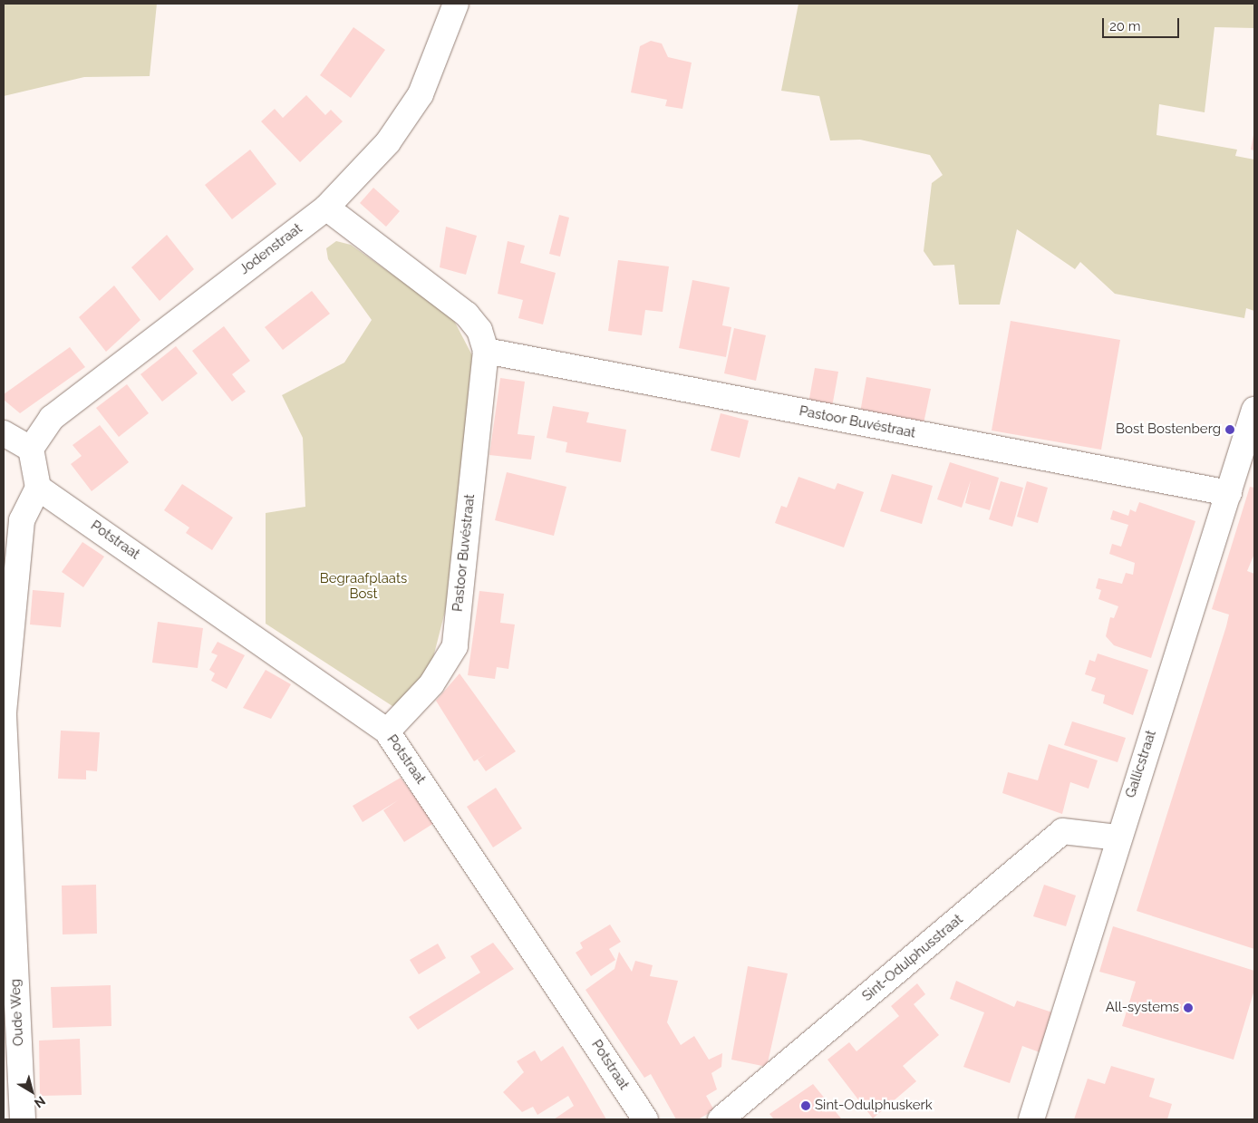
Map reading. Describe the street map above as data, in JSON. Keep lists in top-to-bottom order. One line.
{"streets":{"street":["Jodenstraat","Pastoor Buvéstraat","Potstraat","Gallicstraat","Sint-Odulphusstraat","Oude Weg"]},"crossings":[["Jodenstraat","Pastoor Buvéstraat"],["Pastoor Buvéstraat","Potstraat"],["Pastoor Buvéstraat","Gallicstraat"],["Potstraat","Oude Weg"],["Gallicstraat","Sint-Odulphusstraat"]],"parks":["Begraafplaats Bost"],"places":["Bost Bostenberg","All-systems","Sint-Odulphuskerk"],"scale_bar":"20 m","north":"bottom right"}
